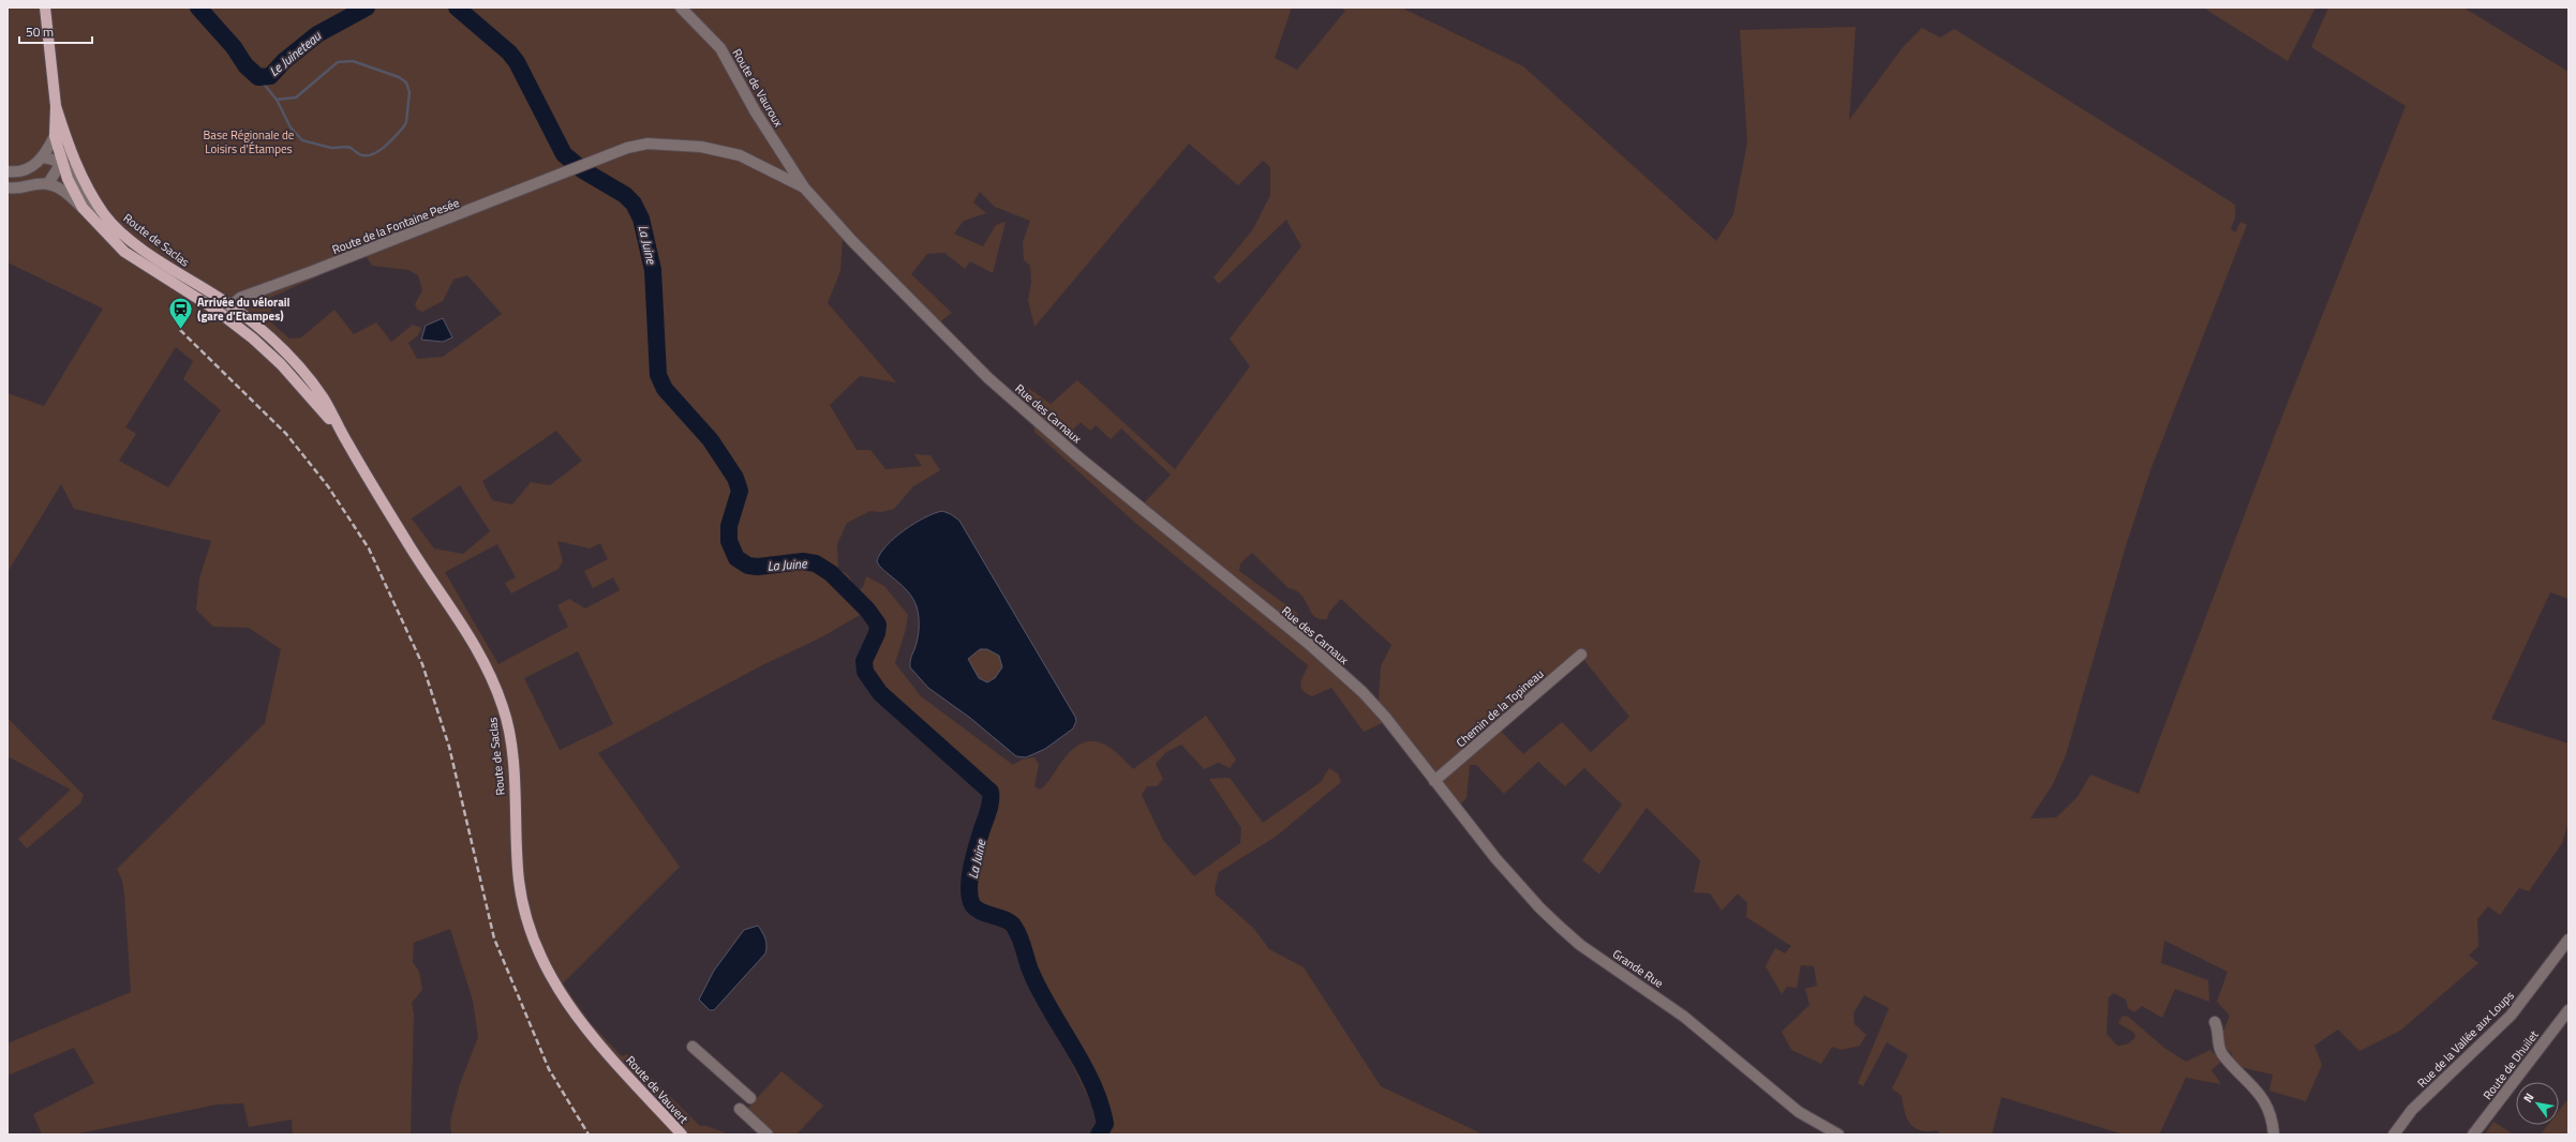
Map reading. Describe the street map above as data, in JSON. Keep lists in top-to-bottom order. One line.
{"streets":{"main road":["Route de Saclas","Route de Vauvert"],"street":["Route de Vauroux","Route de la Fontaine Pesée","Rue des Carnaux","Chemin de la Topineau","Grande Rue","Rue de la Vallée aux Loups","Route de Dhuilet"]},"crossings":[["Route de Vauroux","Rue des Carnaux"],["Route de la Fontaine Pesée","Route de Saclas"],["Route de la Fontaine Pesée","Rue des Carnaux"],["Route de Saclas","Route de Vauvert"],["Rue des Carnaux","Chemin de la Topineau"],["Rue des Carnaux","Grande Rue"]],"water":["Le Juineteau","La Juine"],"parks":["Base Régionale de Loisirs d'Étampes"],"places":{"station":["Arrivée du vélorail (gare d'Etampes)"]},"scale_bar":"50 m","north":"top left"}
